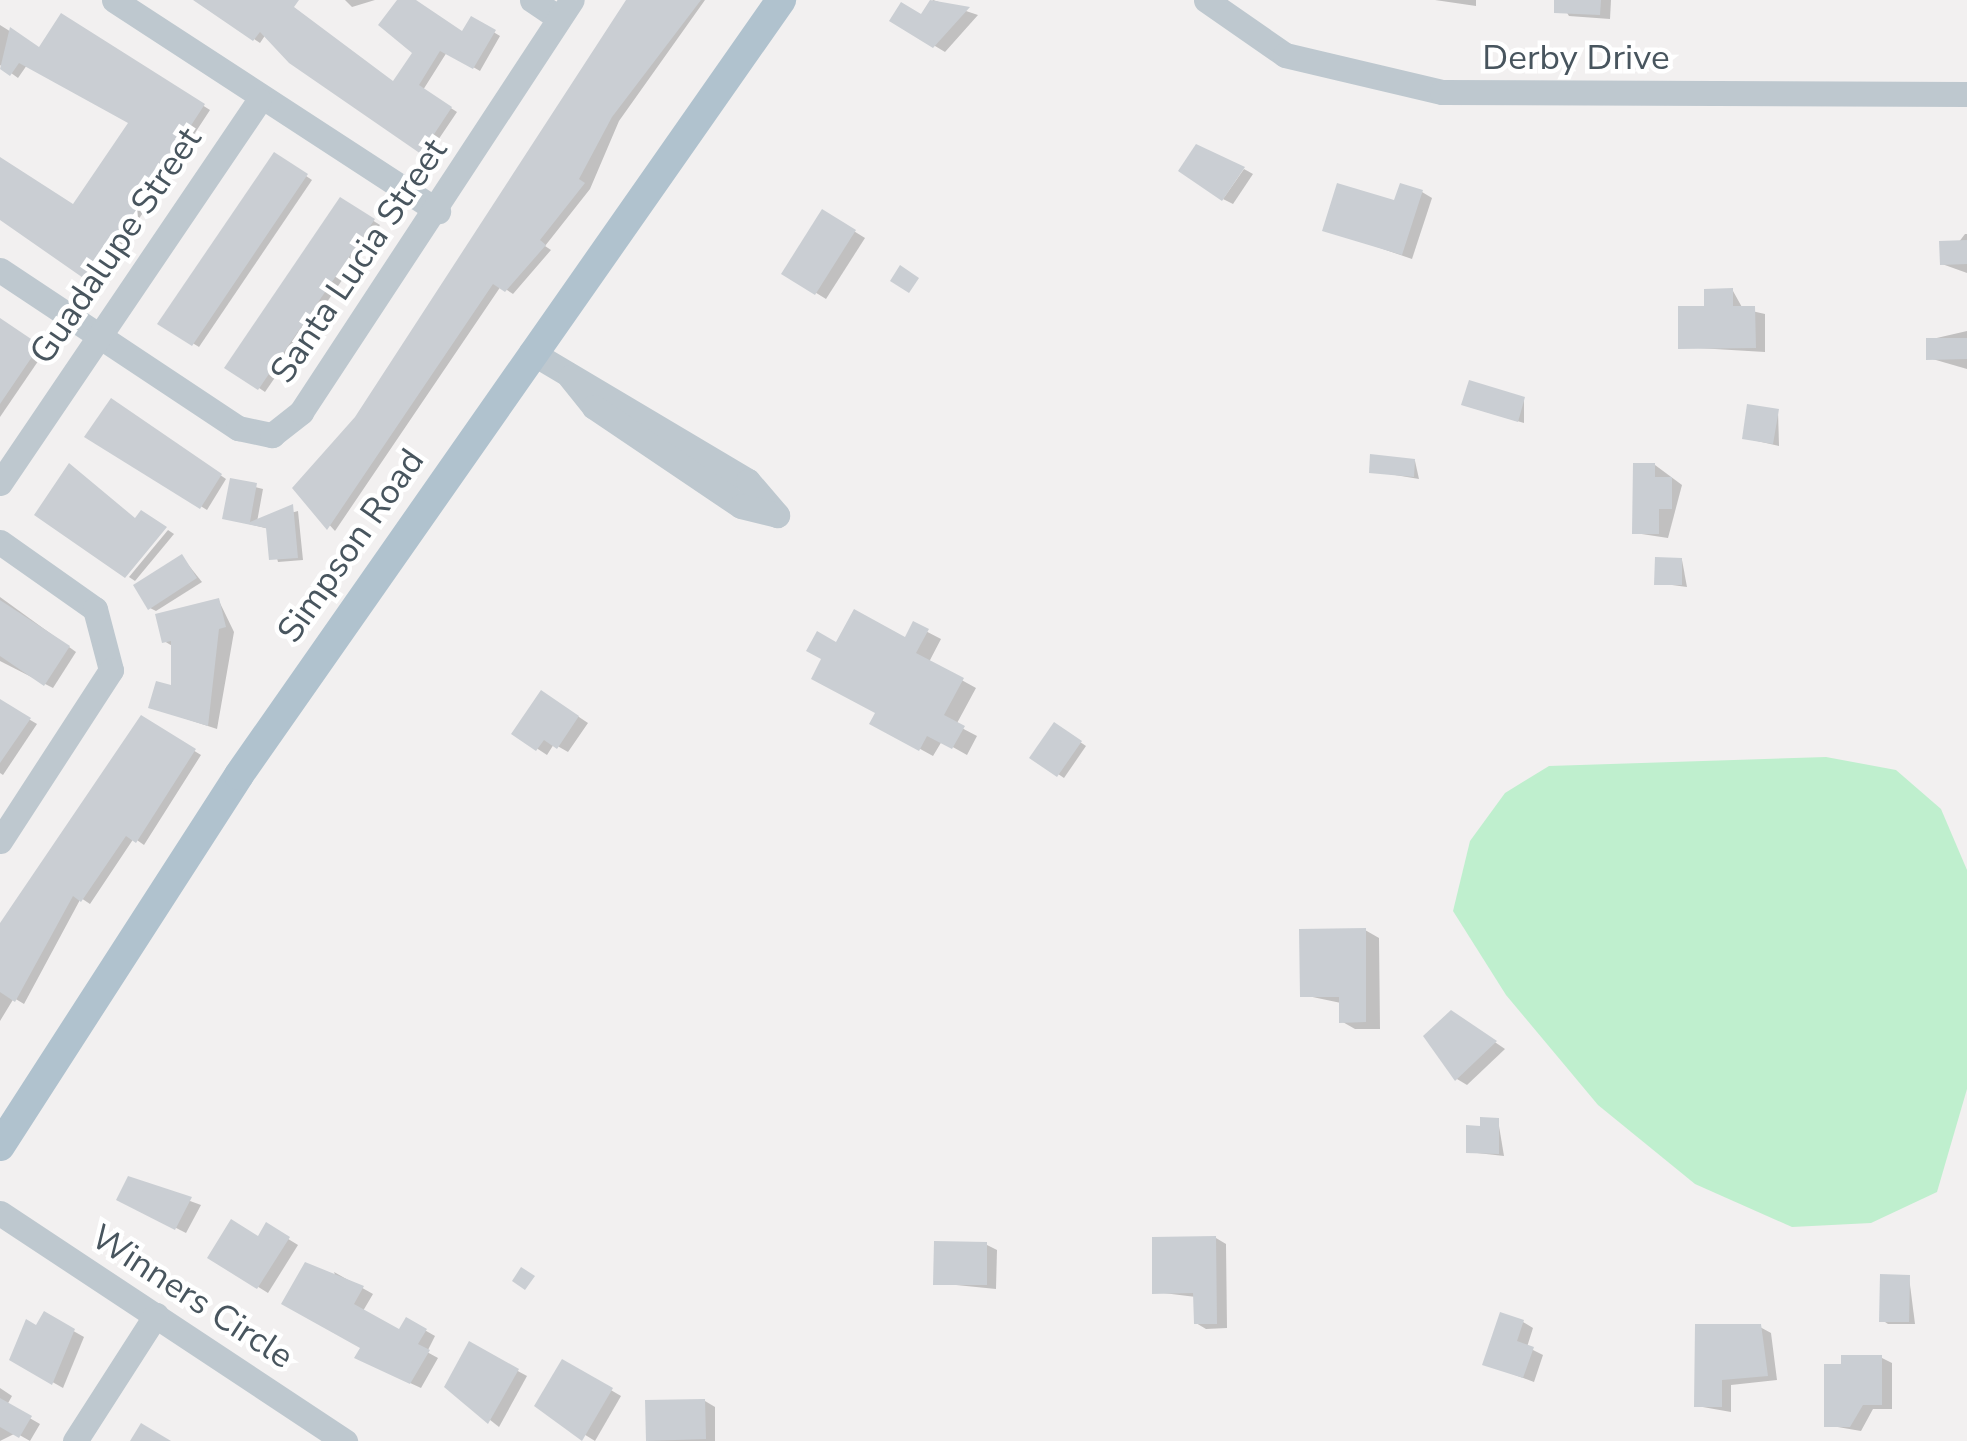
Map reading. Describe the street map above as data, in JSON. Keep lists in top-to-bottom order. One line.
{"streets":{"main road":["Simpson Road"],"street":["Derby Drive","Guadalupe Street","Santa Lucia Street","Winners Circle"]},"crossings":[["Guadalupe Street","Santa Lucia Street"]]}
